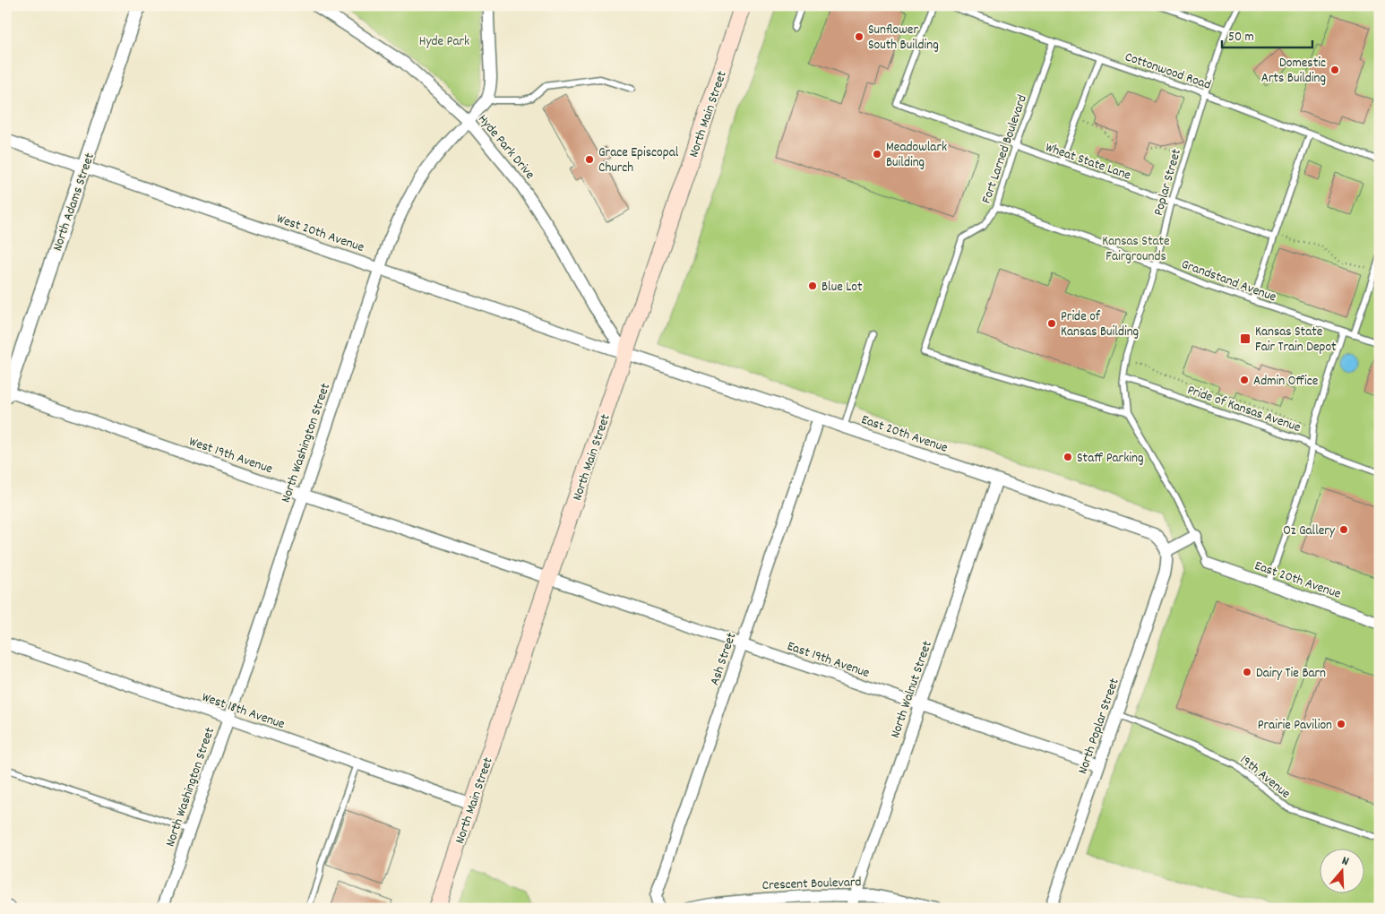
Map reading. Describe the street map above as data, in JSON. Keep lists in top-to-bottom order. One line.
{"streets":{"main road":["North Main Street"],"street":["Hyde Park Drive","North Adams Street","West 20th Avenue","East 20th Avenue","North Washington Street","West 19th Avenue","Ash Street","East 19th Avenue","North Walnut Street","West 18th Avenue","North Poplar Street","Crescent Boulevard"],"lane":["Cottonwood Road","Fort Larned Boulevard","Wheat State Lane","Poplar Street","Grandstand Avenue","Pride of Kansas Avenue","19th Avenue"]},"crossings":[["Cottonwood Road","Fort Larned Boulevard"],["Cottonwood Road","Poplar Street"],["North Main Street","Hyde Park Drive"],["North Main Street","West 20th Avenue"],["North Main Street","East 20th Avenue"],["North Main Street","West 19th Avenue"],["North Main Street","East 19th Avenue"],["North Main Street","West 18th Avenue"],["Hyde Park Drive","West 20th Avenue"],["Hyde Park Drive","East 20th Avenue"],["Hyde Park Drive","North Washington Street"],["Fort Larned Boulevard","Wheat State Lane"],["Fort Larned Boulevard","Poplar Street"],["Fort Larned Boulevard","Grandstand Avenue"],["Wheat State Lane","Poplar Street"],["Poplar Street","Grandstand Avenue"],["Poplar Street","Pride of Kansas Avenue"],["Poplar Street","East 20th Avenue"],["North Adams Street","West 20th Avenue"],["North Adams Street","West 19th Avenue"],["West 20th Avenue","East 20th Avenue"],["West 20th Avenue","North Washington Street"],["East 20th Avenue","Ash Street"],["East 20th Avenue","North Walnut Street"],["East 20th Avenue","North Poplar Street"],["North Washington Street","West 19th Avenue"],["North Washington Street","West 18th Avenue"],["West 19th Avenue","East 19th Avenue"],["Ash Street","East 19th Avenue"],["East 19th Avenue","North Walnut Street"],["East 19th Avenue","North Poplar Street"],["North Walnut Street","Crescent Boulevard"],["North Poplar Street","19th Avenue"]],"parks":["Hyde Park","Kansas State Fairgrounds"],"places":{"other":["Sunflower South Building","Domestic Arts Building","Meadowlark Building","Grace Episcopal Church","Blue Lot","Pride of Kansas Building","Admin Office","Staff Parking","Oz Gallery","Dairy Tie Barn","Prairie Pavilion"],"transit":["Kansas State Fair Train Depot"]},"scale_bar":"50 m","north":"top"}
